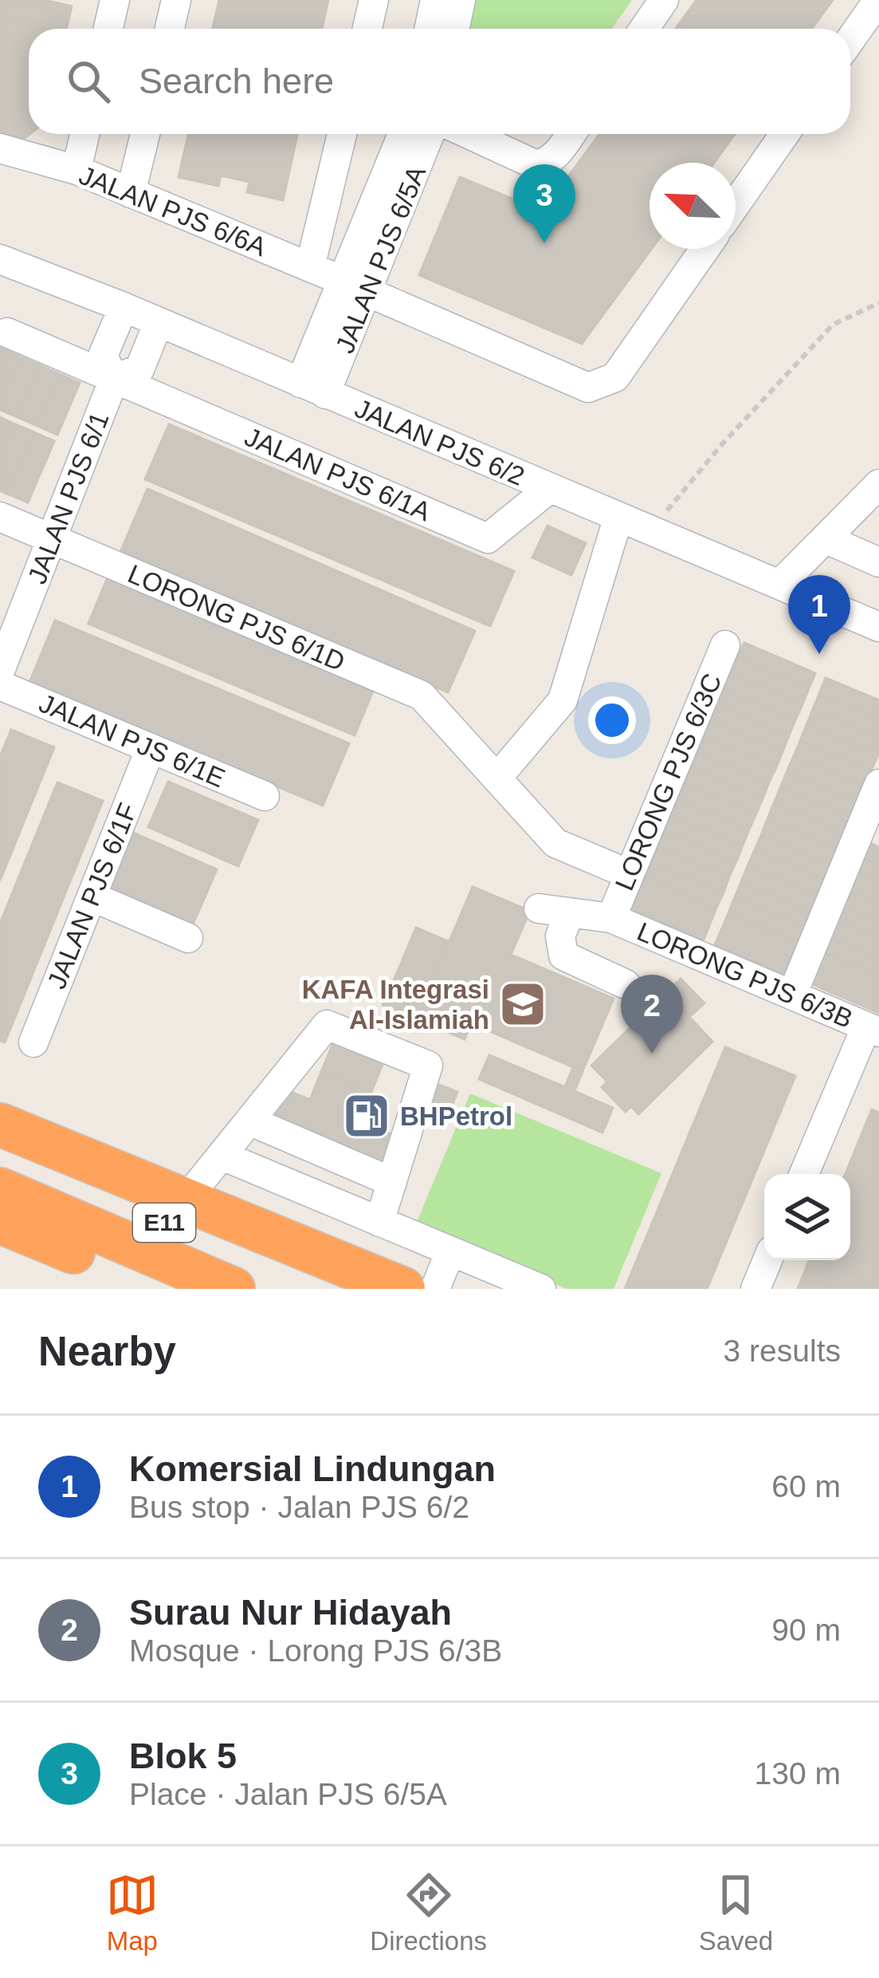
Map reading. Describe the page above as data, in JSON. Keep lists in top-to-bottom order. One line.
{"streets":{"highway":["E11"],"street":["JALAN PJS 6/6A","JALAN PJS 6/5A","JALAN PJS 6/2","JALAN PJS 6/1A","JALAN PJS 6/1","LORONG PJS 6/1D","JALAN PJS 6/1E","LORONG PJS 6/3C","JALAN PJS 6/1F","LORONG PJS 6/3B"]},"crossings":[["JALAN PJS 6/6A","JALAN PJS 6/5A"],["JALAN PJS 6/5A","JALAN PJS 6/2"],["JALAN PJS 6/2","JALAN PJS 6/1A"],["JALAN PJS 6/2","JALAN PJS 6/1"],["JALAN PJS 6/1A","JALAN PJS 6/1"],["JALAN PJS 6/1","LORONG PJS 6/1D"],["JALAN PJS 6/1E","JALAN PJS 6/1F"],["LORONG PJS 6/3C","LORONG PJS 6/3B"]],"places":{"school or university":["KAFA Integrasi Al-Islamiah"],"fuel station":["BHPetrol"]},"north":"top left","page":{"search":"Search here","pins":["3","1","2"],"heading":["Nearby","3 results"],"list":[{"mark":"1","name":"Komersial Lindungan","note":"Bus stop · Jalan PJS 6/2","value":"60 m"},{"mark":"2","name":"Surau Nur Hidayah","note":"Mosque · Lorong PJS 6/3B","value":"90 m"},{"mark":"3","name":"Blok 5","note":"Place · Jalan PJS 6/5A","value":"130 m"}],"nav":["Map","Directions","Saved"]}}
